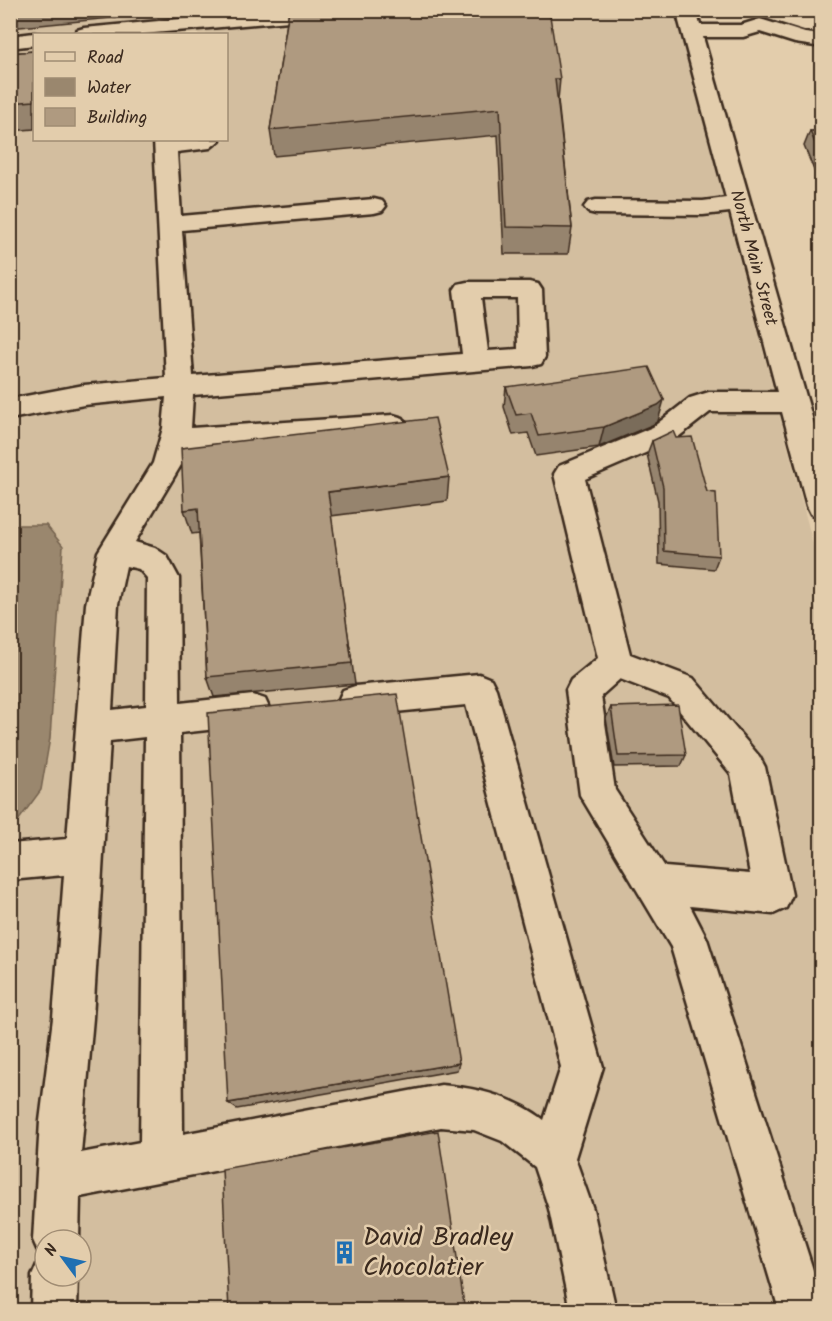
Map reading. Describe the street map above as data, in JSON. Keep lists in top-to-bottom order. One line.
{"streets":{"street":["North Main Street"]},"places":{"building":["David Bradley Chocolatier"]},"legend":["Road","Water","Building"],"north":"top left"}
